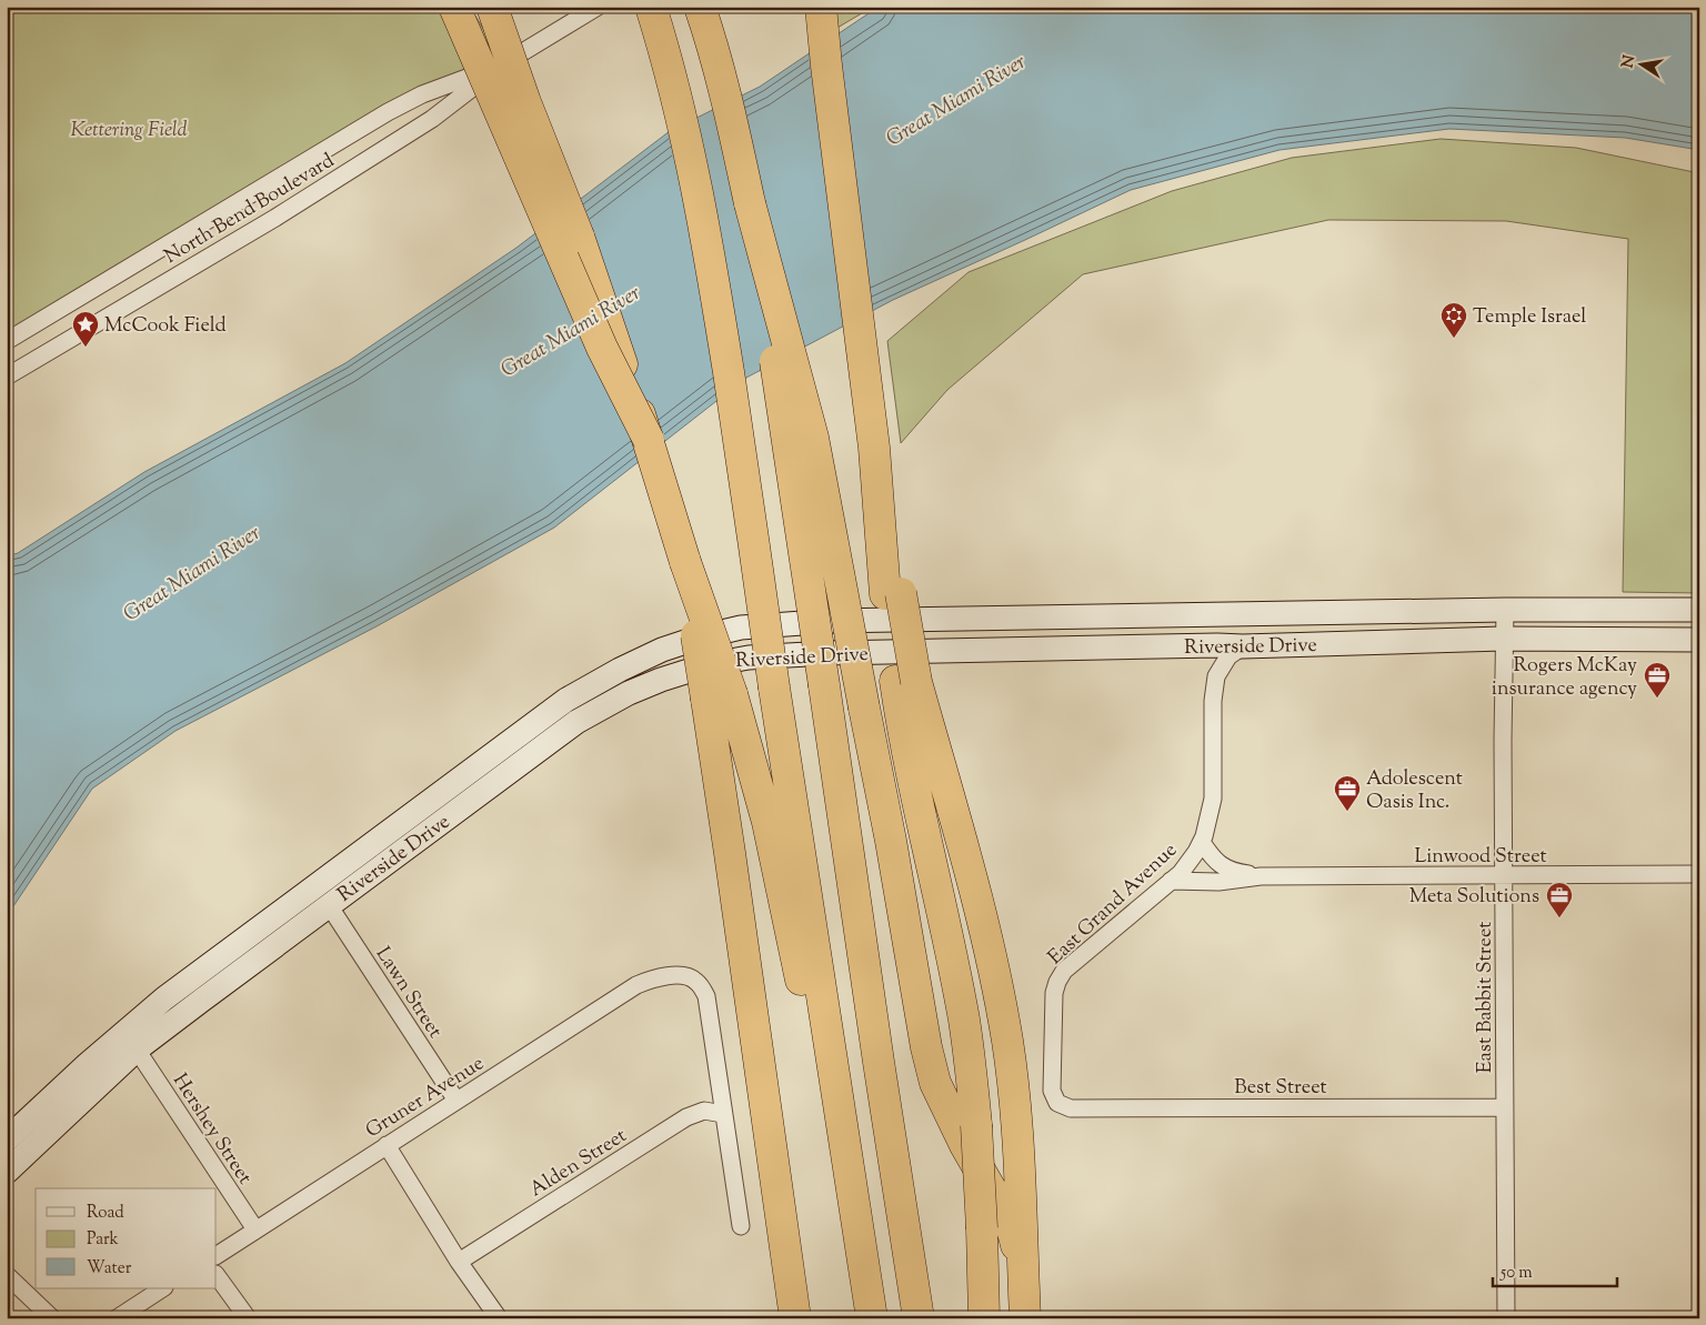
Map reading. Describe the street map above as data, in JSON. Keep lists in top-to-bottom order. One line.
{"streets":{"main road":["Riverside Drive"],"street":["North Bend Boulevard","Linwood Street","East Grand Avenue","Lawn Street","East Babbit Street","Best Street","Gruner Avenue","Hershey Street","Alden Street"]},"crossings":[["Riverside Drive","East Grand Avenue"],["Riverside Drive","Lawn Street"],["Riverside Drive","East Babbit Street"],["Riverside Drive","Hershey Street"],["Linwood Street","East Grand Avenue"],["Linwood Street","East Babbit Street"],["East Grand Avenue","Best Street"],["Lawn Street","Gruner Avenue"],["East Babbit Street","Best Street"],["Gruner Avenue","Hershey Street"],["Gruner Avenue","Alden Street"]],"water":["Great Miami River"],"parks":["Kettering Field"],"places":{"synagogue":["Temple Israel"],"place":["McCook Field"],"office":["Rogers McKay insurance agency","Adolescent Oasis Inc.","Meta Solutions"]},"legend":["Road","Park","Water"],"scale_bar":"50 m","north":"left"}
